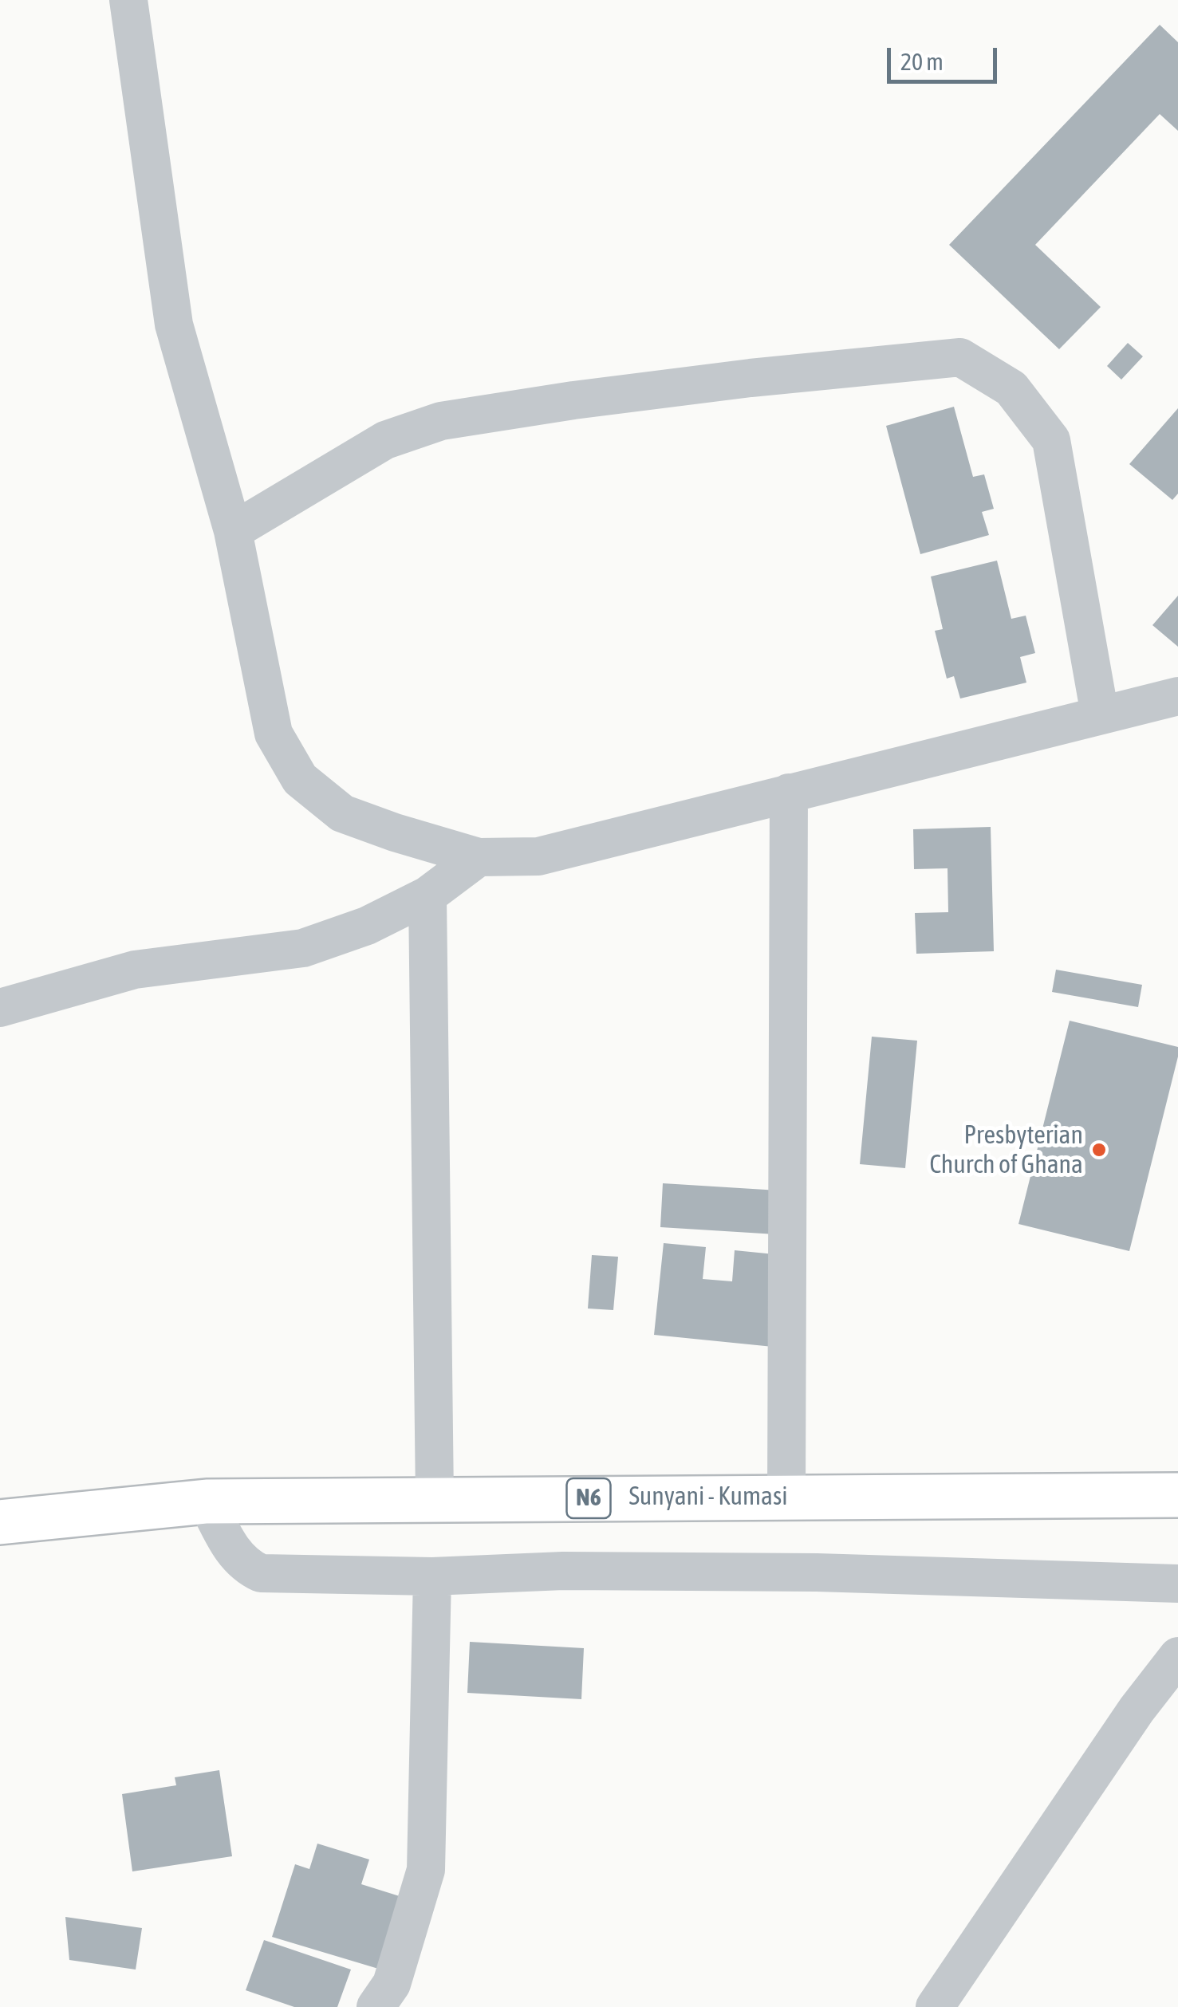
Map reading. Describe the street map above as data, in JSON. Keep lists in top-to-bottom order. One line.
{"streets":{"main road":["Sunyani - Kumasi","N6"]},"places":["Presbyterian Church of Ghana"],"scale_bar":"20 m"}
